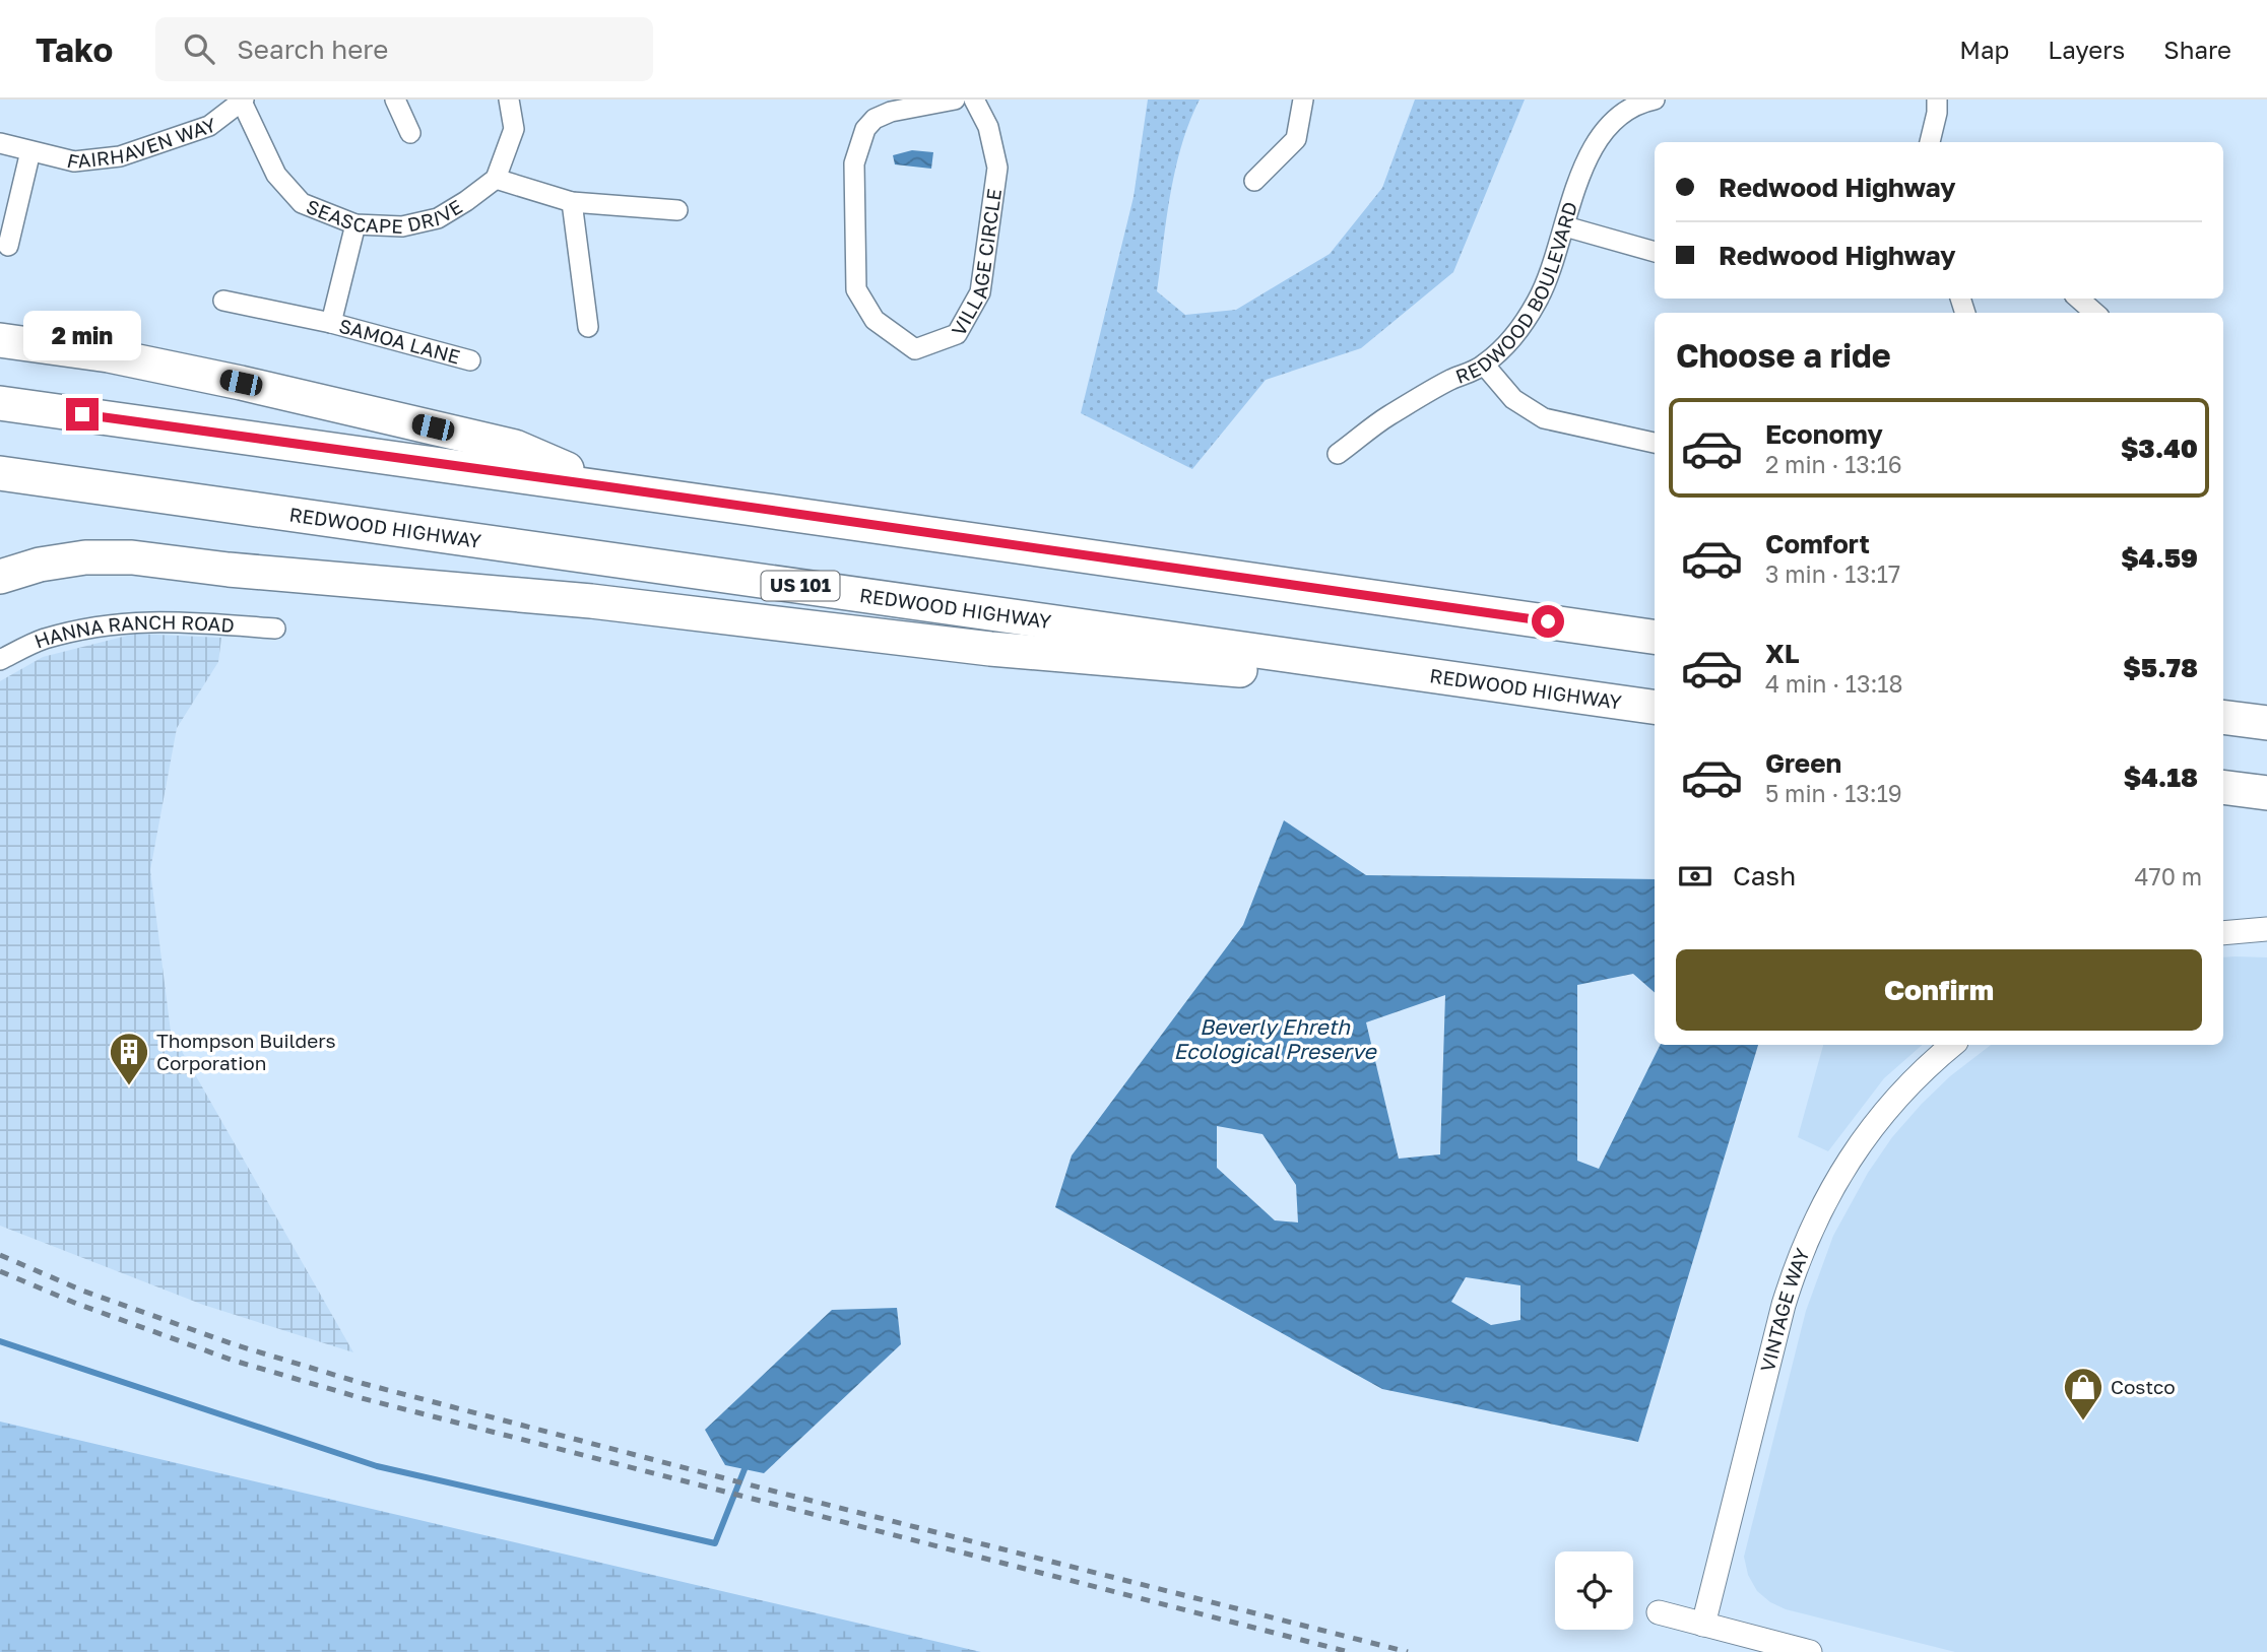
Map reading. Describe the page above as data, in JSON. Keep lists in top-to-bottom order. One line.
{"streets":{"highway":["REDWOOD HIGHWAY","US 101"],"street":["FAIRHAVEN WAY","SEASCAPE DRIVE","VILLAGE CIRCLE","REDWOOD BOULEVARD","SAMOA LANE","HANNA RANCH ROAD","VINTAGE WAY"]},"crossings":[["FAIRHAVEN WAY","SEASCAPE DRIVE"],["SEASCAPE DRIVE","SAMOA LANE"]],"water":["Beverly Ehreth Ecological Preserve"],"places":{"building":["Thompson Builders Corporation"],"shop":["Costco"]},"page":{"header":"Tako","search":"Search here","nav":["Map","Layers","Share"],"banner":["Redwood Highway","Redwood Highway"],"bubble":"2 min","heading":"Choose a ride","list":[{"name":"Economy","note":"2 min · 13:16","value":"$3.40"},{"name":"Comfort","note":"3 min · 13:17","value":"$4.59"},{"name":"XL","note":"4 min · 13:18","value":"$5.78"},{"name":"Green","note":"5 min · 13:19","value":"$4.18"}],"pay":["Cash","470 m"],"buttons":"Confirm"}}
